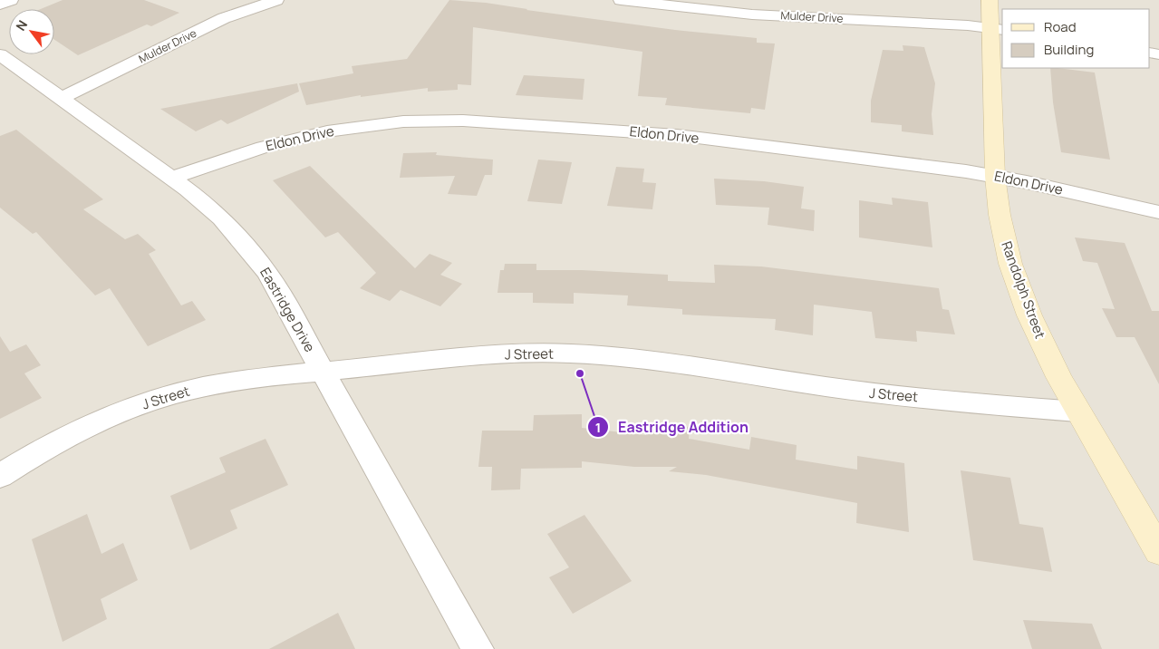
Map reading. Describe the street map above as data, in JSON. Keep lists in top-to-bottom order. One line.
{"streets":{"street":["Mulder Drive","Eldon Drive","Randolph Street","Eastridge Drive","J Street"]},"crossings":[["Mulder Drive","Randolph Street"],["Mulder Drive","Eastridge Drive"],["Eldon Drive","Randolph Street"],["Eldon Drive","Eastridge Drive"],["Randolph Street","J Street"],["Eastridge Drive","J Street"]],"places":["Eastridge Addition"],"legend":["Road","Building"],"north":"top left"}
